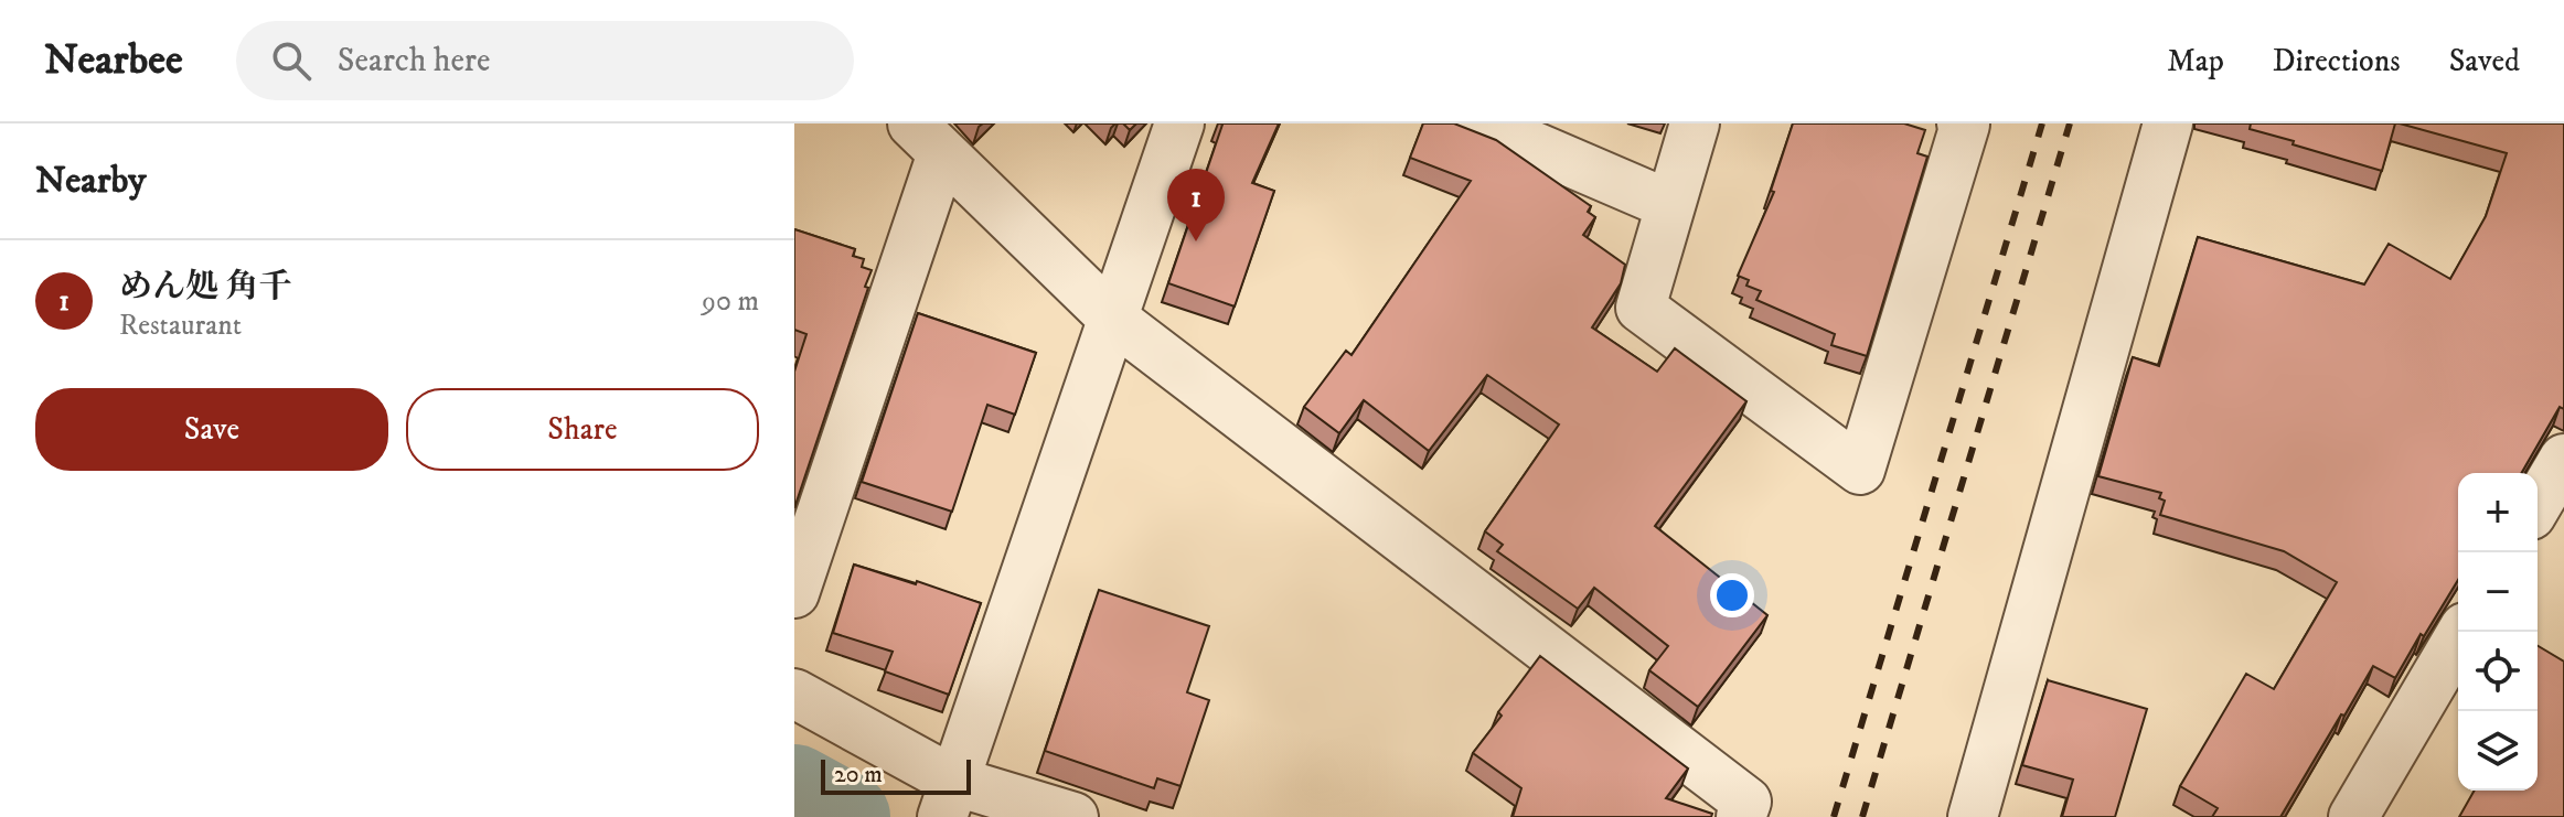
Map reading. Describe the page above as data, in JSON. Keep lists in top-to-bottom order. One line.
{"scale_bar":"20 m","page":{"header":"Nearbee","search":"Search here","nav":["Map","Directions","Saved"],"heading":"Nearby","pins":"1","list":[{"mark":"1","name":"めん処 角千","note":"Restaurant","value":"90 m"}],"buttons":["Save","Share"],"map_buttons":["+","−"],"scale":"20 m"}}
